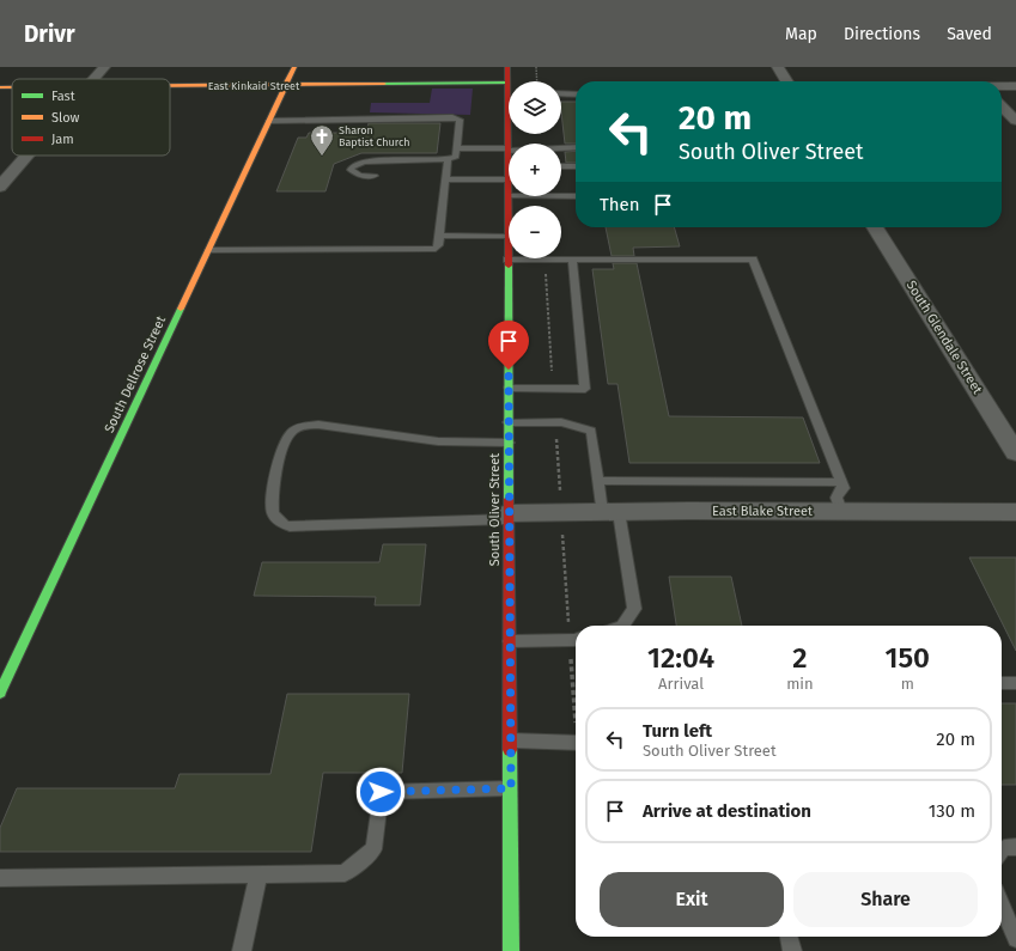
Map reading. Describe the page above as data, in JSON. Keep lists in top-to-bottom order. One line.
{"streets":{"street":["East Kinkaid Street","South Glendale Street","South Dellrose Street","South Oliver Street","East Blake Street"]},"crossings":[["East Kinkaid Street","South Dellrose Street"],["South Oliver Street","East Blake Street"]],"places":{"church":["Sharon Baptist Church"]},"legend":["Fast","Slow","Jam"],"page":{"header":"Drivr","nav":["Map","Directions","Saved"],"map_buttons":["+","−"],"turn":["20 m","South Oliver Street"],"then":"Then","eta":["12:04","Arrival","2","min","150","m"],"list":[{"name":"Turn left","note":"South Oliver Street","value":"20 m"},{"name":"Arrive at destination","value":"130 m"}],"buttons":["Exit","Share"]}}
